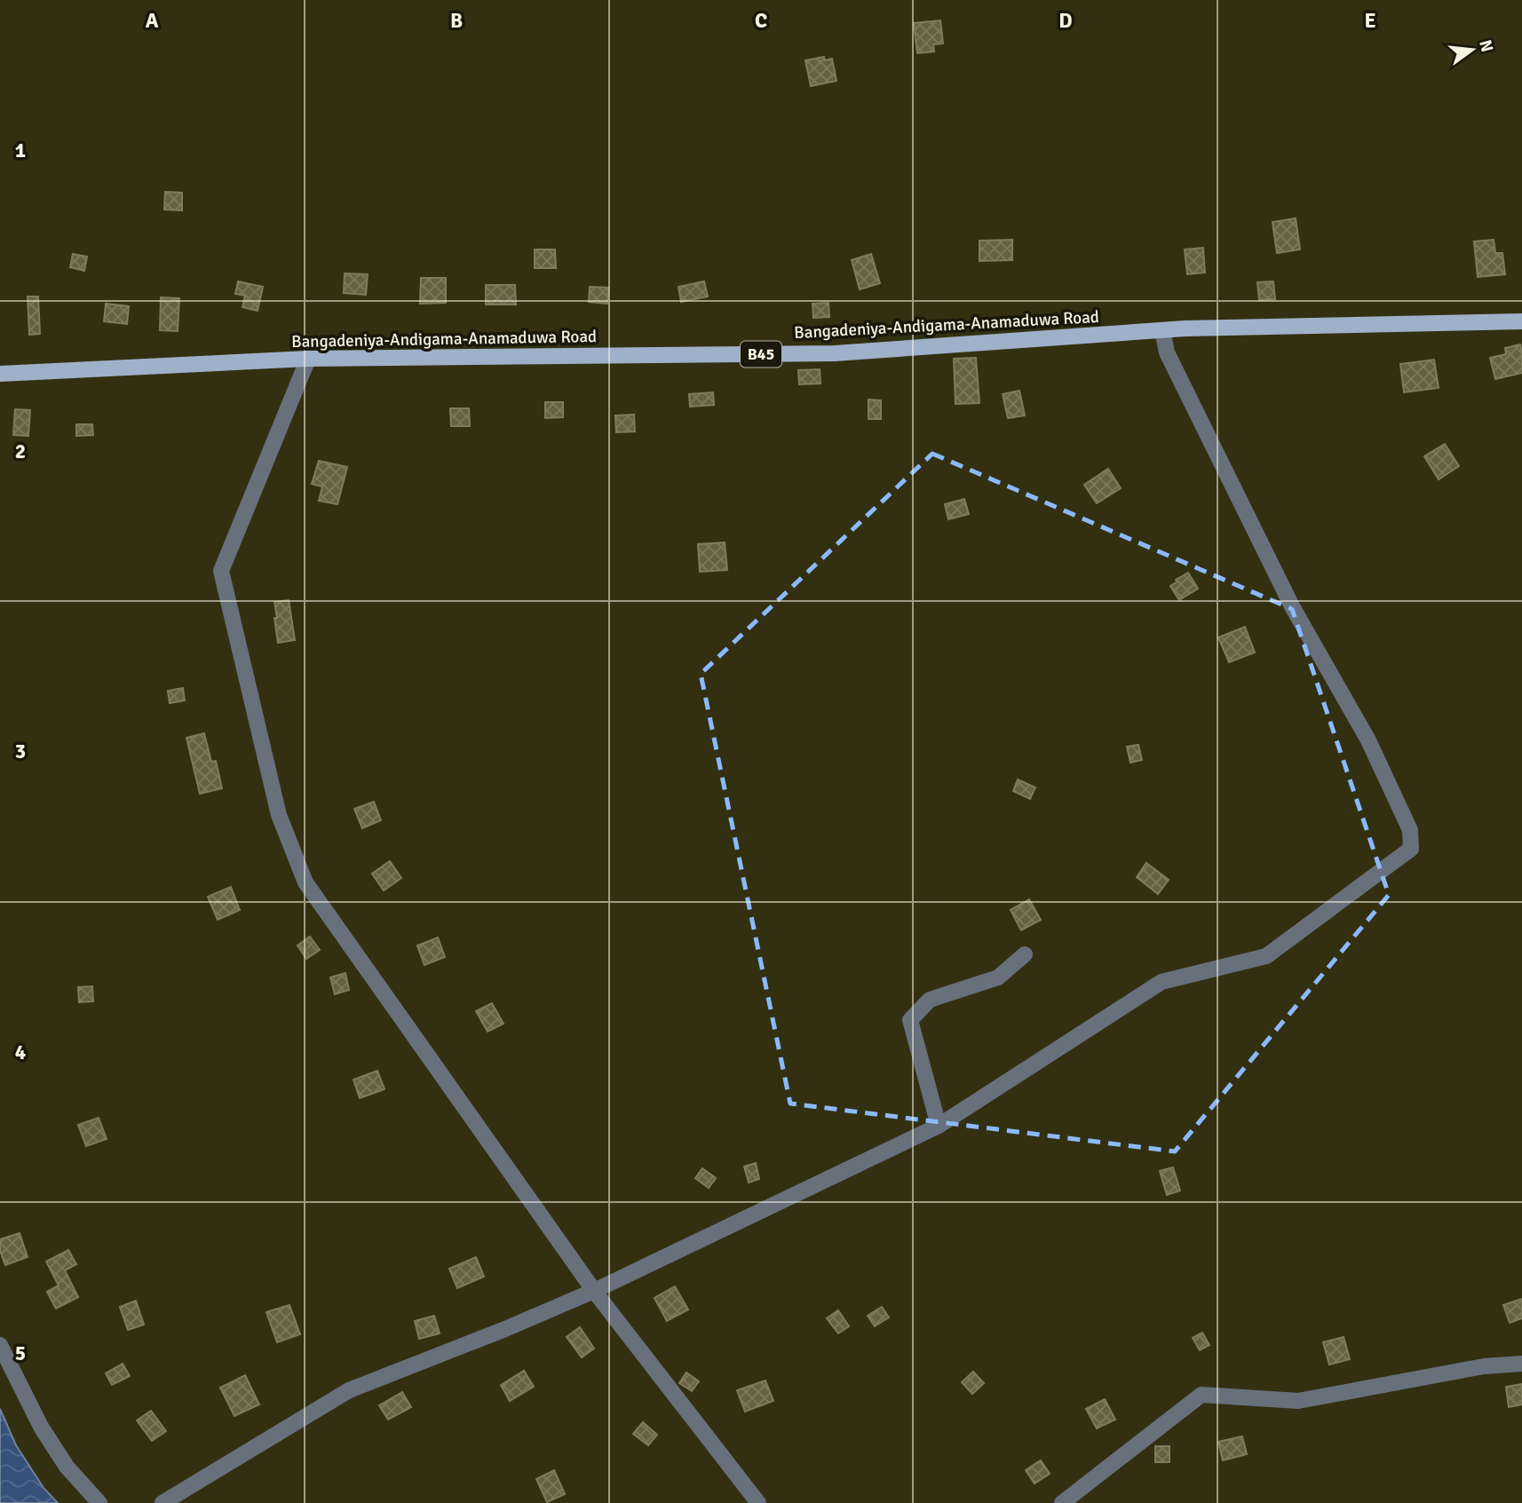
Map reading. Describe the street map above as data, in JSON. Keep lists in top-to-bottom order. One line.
{"streets":{"main road":["Bangadeniya-Andigama-Anamaduwa Road","B45"]},"north":"right","grid":{"columns":["A","B","C","D","E"],"rows":["1","2","3","4","5"]}}
